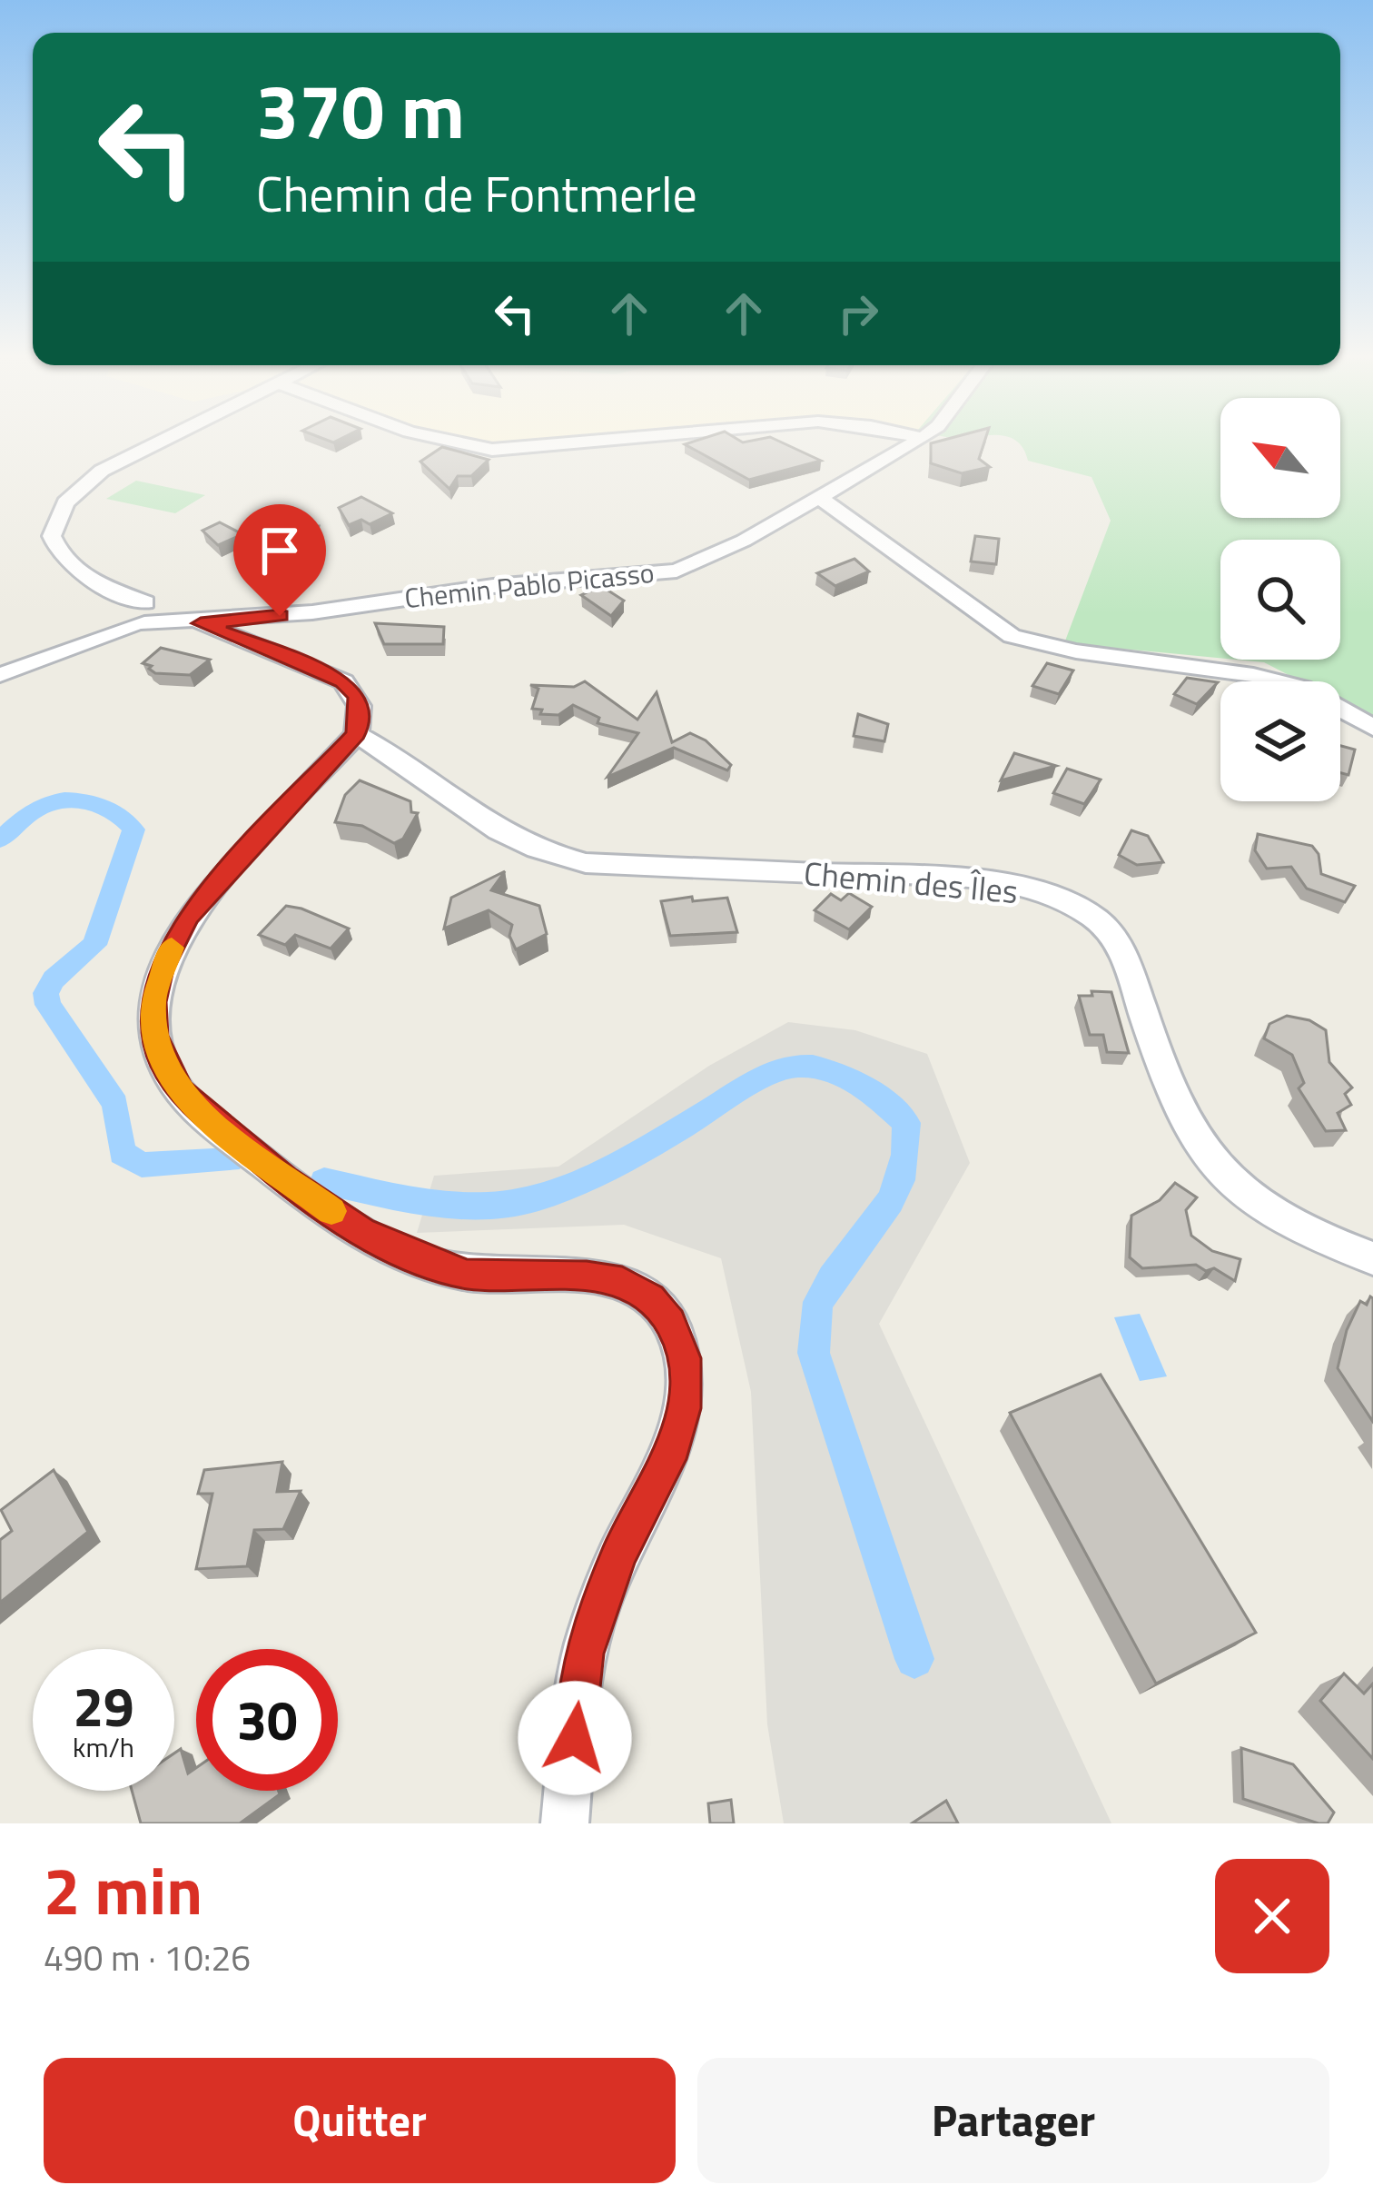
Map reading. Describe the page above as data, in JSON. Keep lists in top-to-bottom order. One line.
{"streets":{"street":["Chemin Pablo Picasso","Chemin des Îles"]},"north":"top left","page":{"turn":["370 m","Chemin de Fontmerle"],"speed":"29 km/h","limit":"30","heading":["2 min","490 m · 10:26"],"buttons":["Quitter","Partager"]}}
